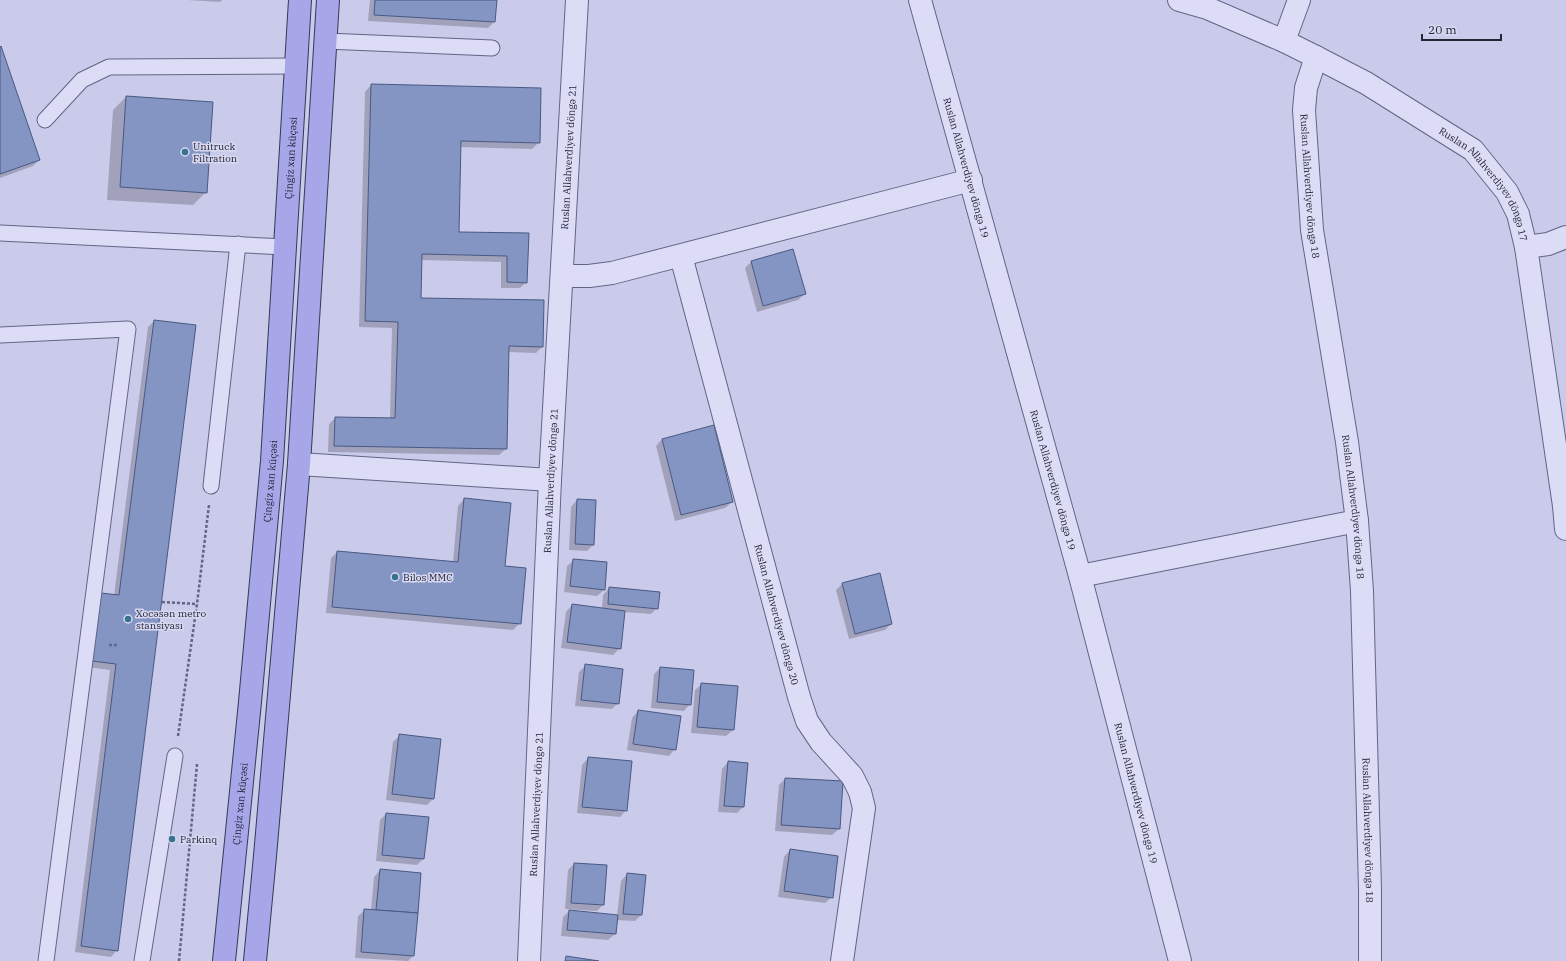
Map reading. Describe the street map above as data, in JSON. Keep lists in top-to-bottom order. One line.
{"streets":{"main road":["Çingiz xan küçəsi"],"street":["Ruslan Allahverdiyev döngə 21","Ruslan Allahverdiyev döngə 19","Ruslan Allahverdiyev döngə 18","Ruslan Allahverdiyev döngə 17","Ruslan Allahverdiyev döngə 20"]},"crossings":[["Ruslan Allahverdiyev döngə 18","Ruslan Allahverdiyev döngə 17"]],"places":["Unitruck Filtration","Bilos MMC","Xocəsən metro stansiyası","Parkinq"],"scale_bar":"20 m"}
